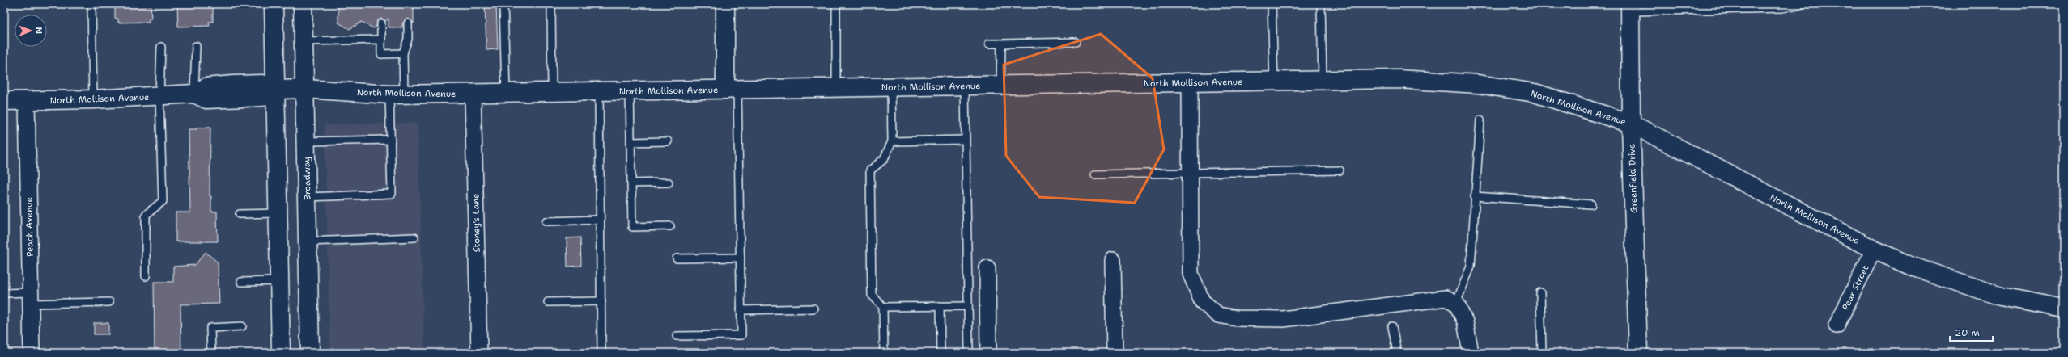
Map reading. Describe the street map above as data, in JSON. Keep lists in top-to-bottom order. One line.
{"streets":{"main road":["North Mollison Avenue","Broadway","Greenfield Drive"],"street":["Stoney's Lane","Peach Avenue","Pear Street"]},"crossings":[["North Mollison Avenue","Broadway"],["North Mollison Avenue","Greenfield Drive"],["North Mollison Avenue","Stoney's Lane"],["North Mollison Avenue","Peach Avenue"],["North Mollison Avenue","Pear Street"]],"scale_bar":"20 m","north":"right"}
